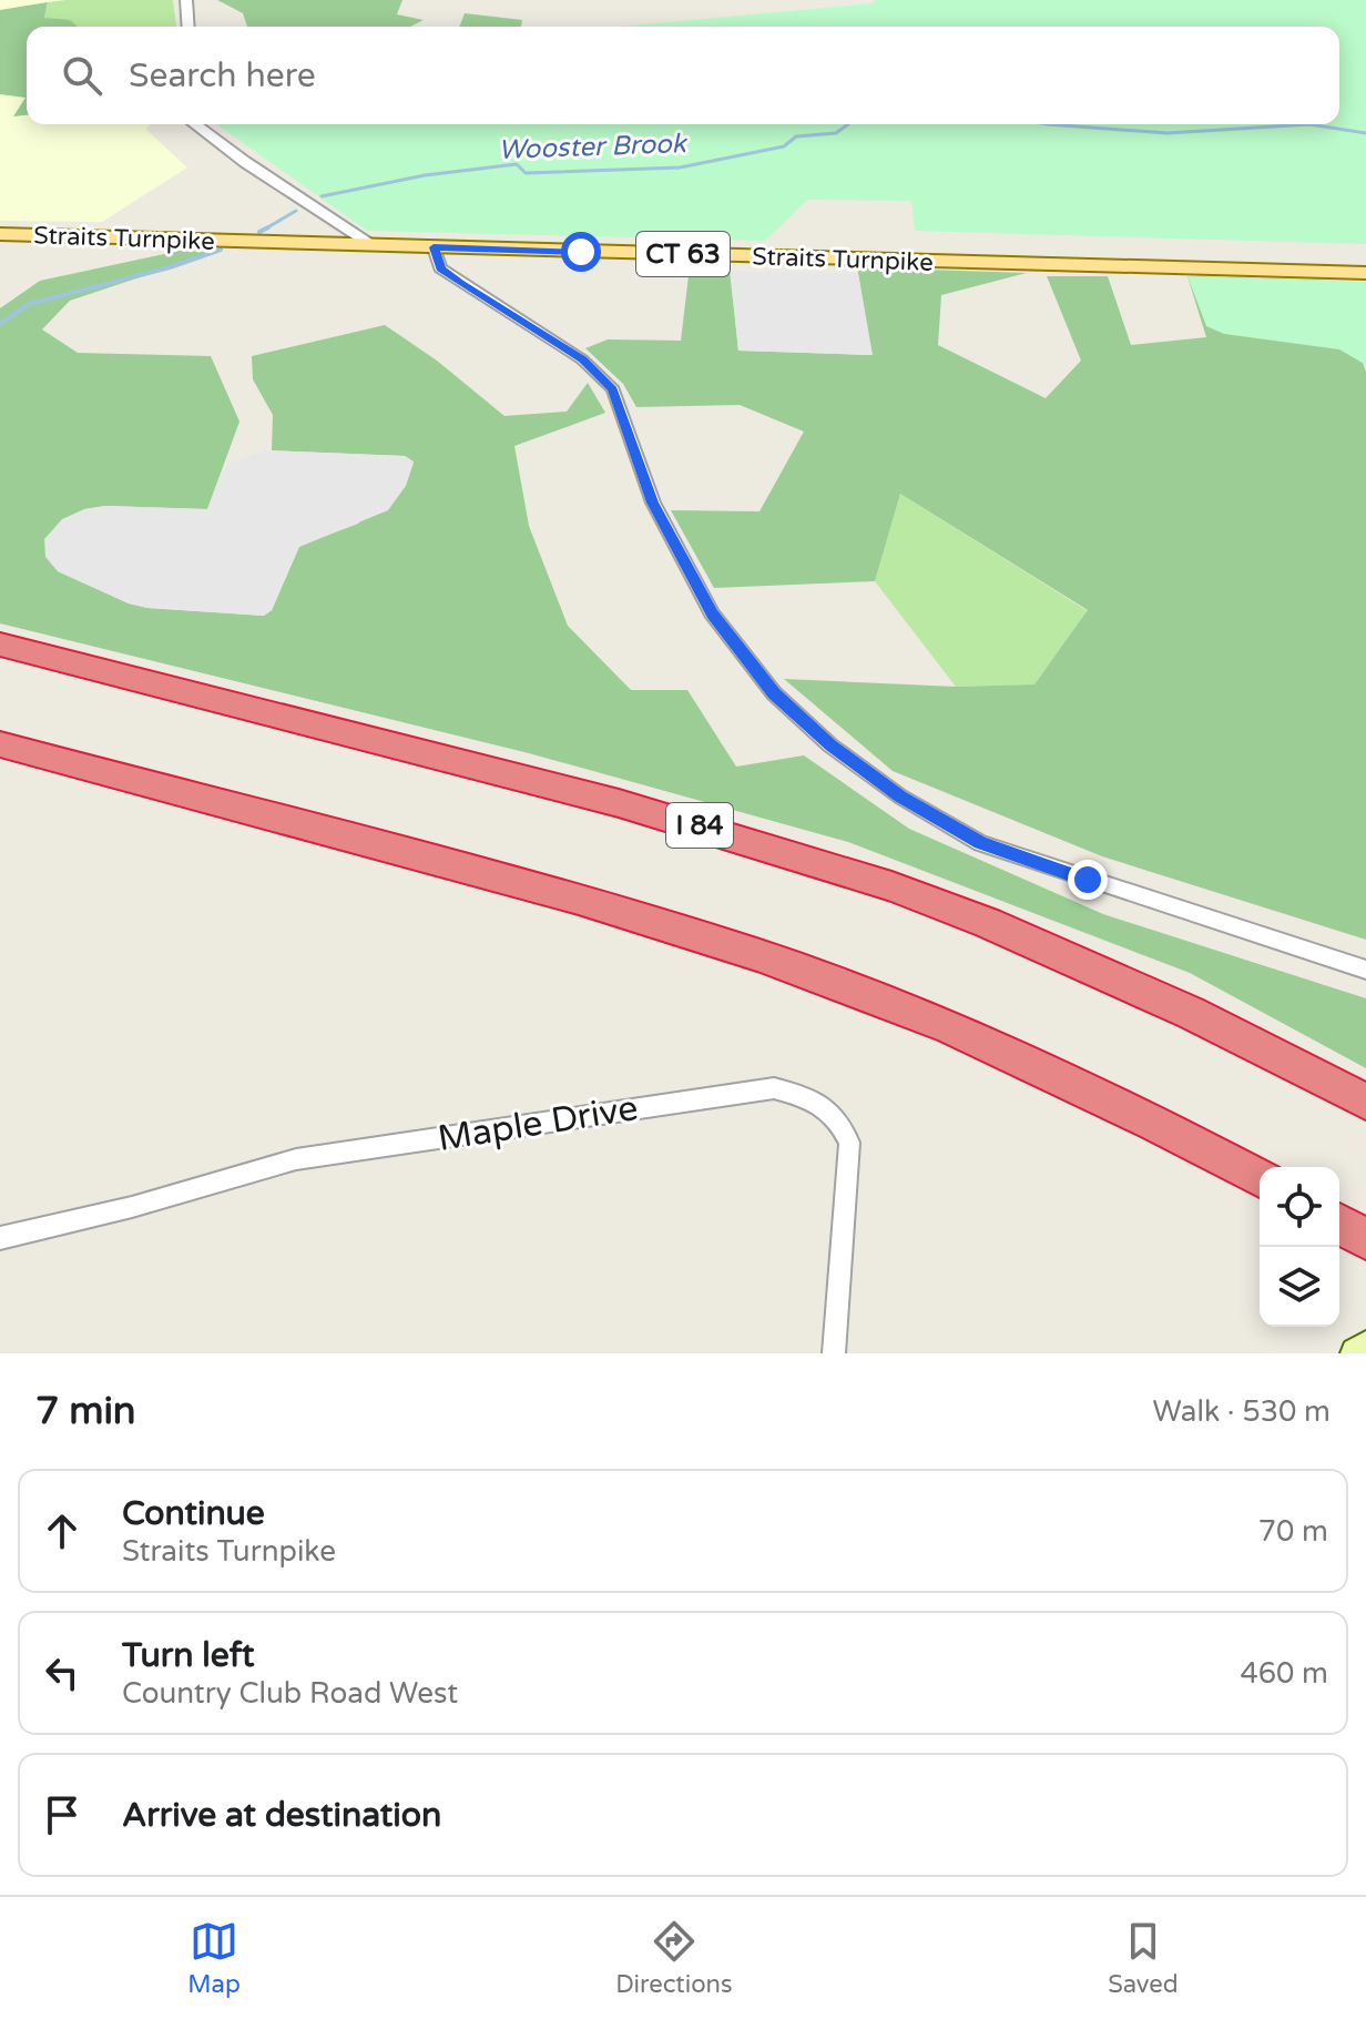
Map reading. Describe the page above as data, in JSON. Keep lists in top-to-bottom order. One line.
{"streets":{"highway":["I 84"],"main road":["Straits Turnpike","CT 63"],"street":["Maple Drive"]},"water":["Wooster Brook"],"page":{"search":"Search here","heading":["7 min","Walk · 530 m"],"list":[["Continue","Straits Turnpike","70 m"],["Turn left","Country Club Road West","460 m"],"Arrive at destination"],"nav":["Map","Directions","Saved"]}}
